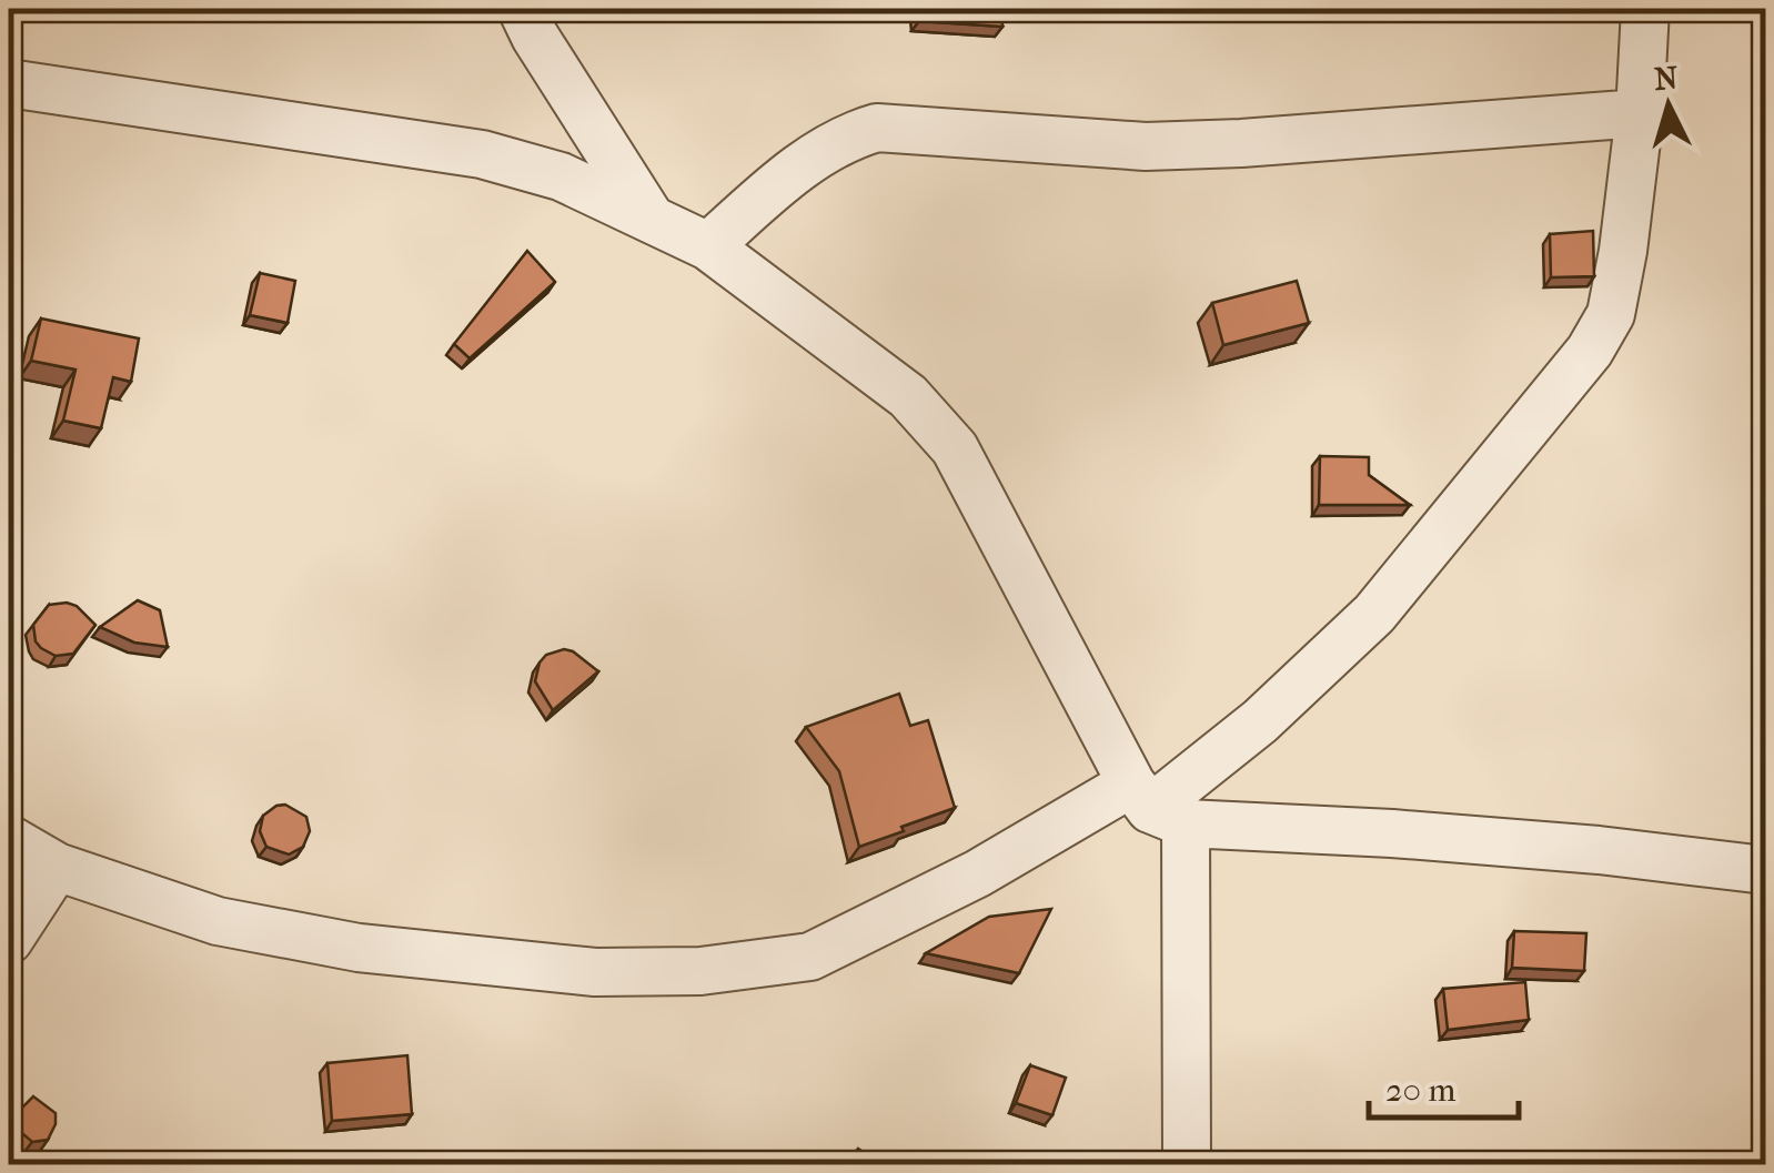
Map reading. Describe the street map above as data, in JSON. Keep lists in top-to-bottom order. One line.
{"scale_bar":"20 m","north":"top"}
